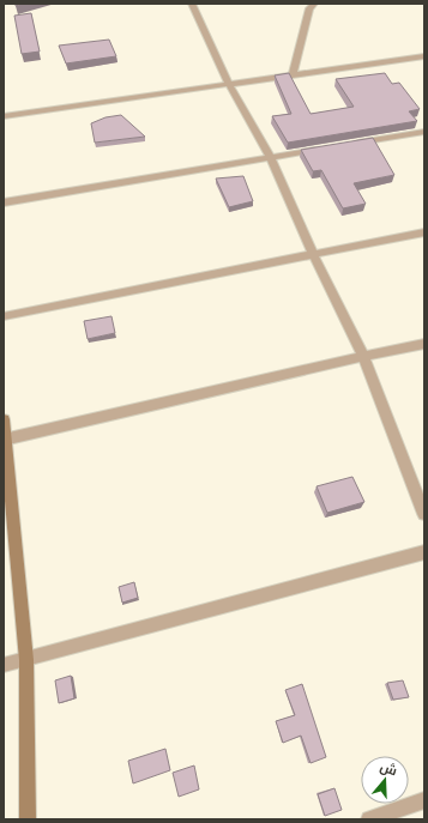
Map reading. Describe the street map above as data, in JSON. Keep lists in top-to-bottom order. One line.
{"north":"top"}
